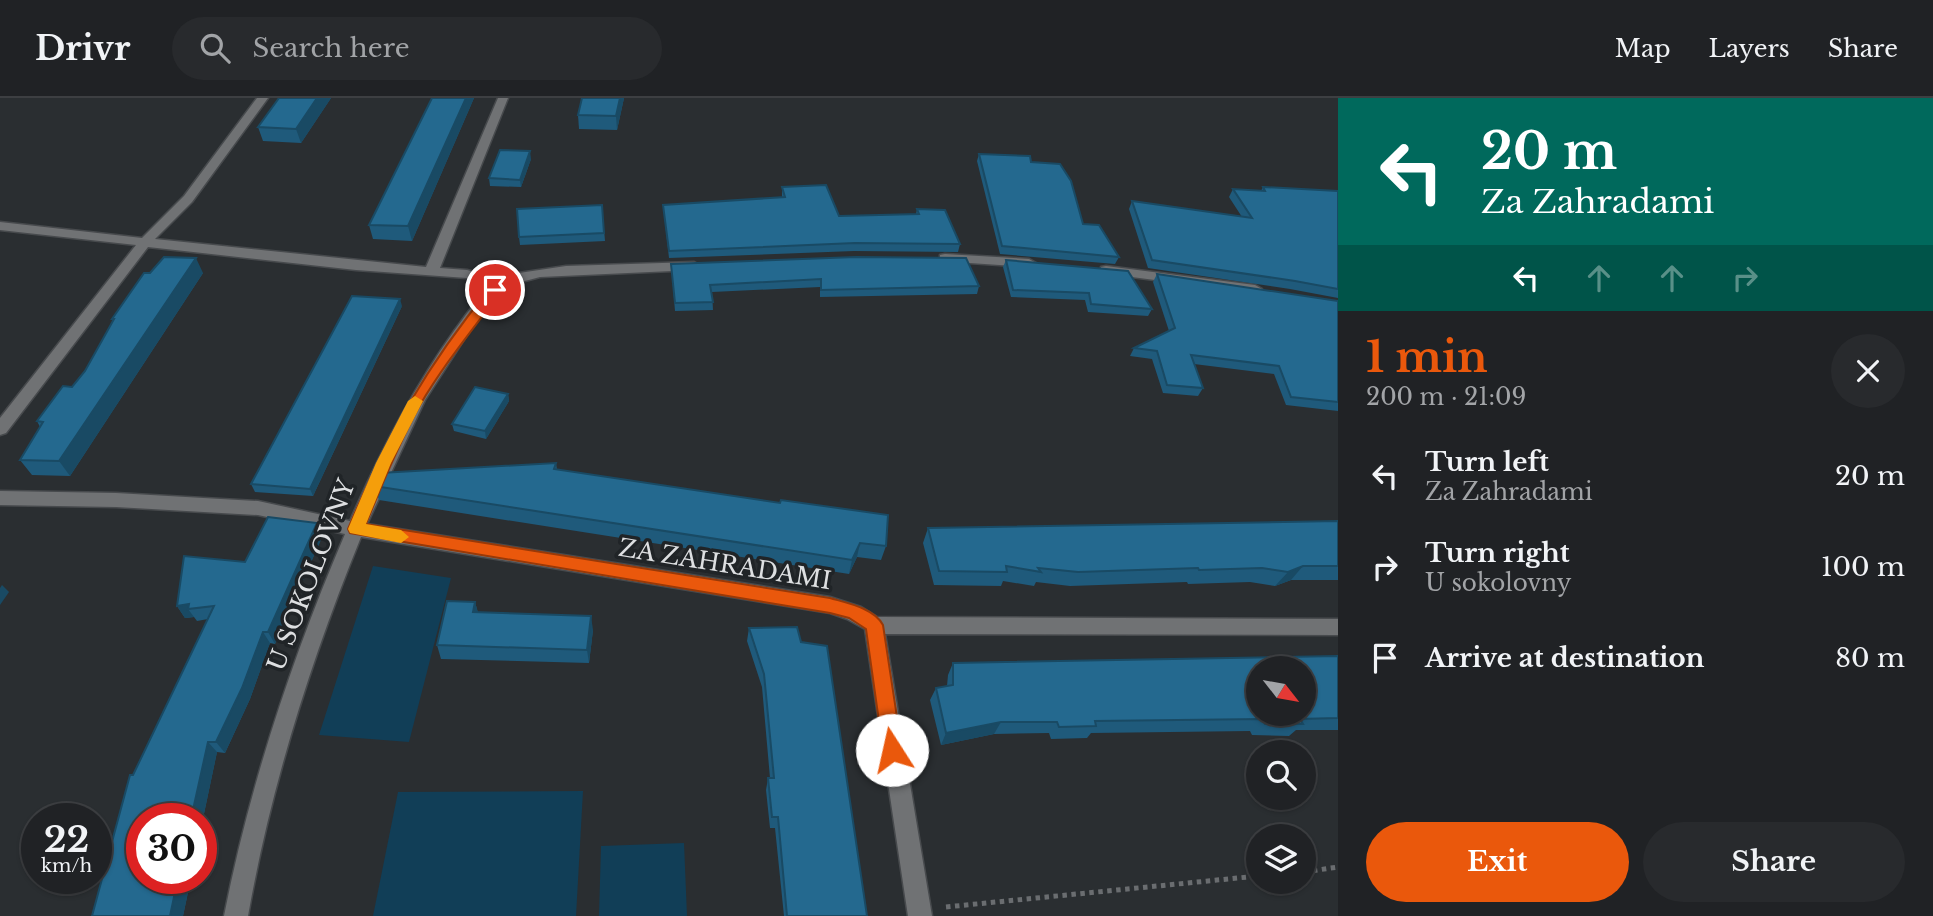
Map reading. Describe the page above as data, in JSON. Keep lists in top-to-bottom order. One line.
{"streets":{"street":["ZA ZAHRADAMI","U SOKOLOVNY"]},"crossings":[["ZA ZAHRADAMI","U SOKOLOVNY"]],"north":"bottom right","page":{"header":"Drivr","search":"Search here","nav":["Map","Layers","Share"],"turn":["20 m","Za Zahradami"],"heading":["1 min","200 m · 21:09"],"list":[{"name":"Turn left","note":"Za Zahradami","value":"20 m"},{"name":"Turn right","note":"U sokolovny","value":"100 m"},{"name":"Arrive at destination","value":"80 m"}],"speed":"22 km/h","limit":"30","buttons":["Exit","Share"]}}
